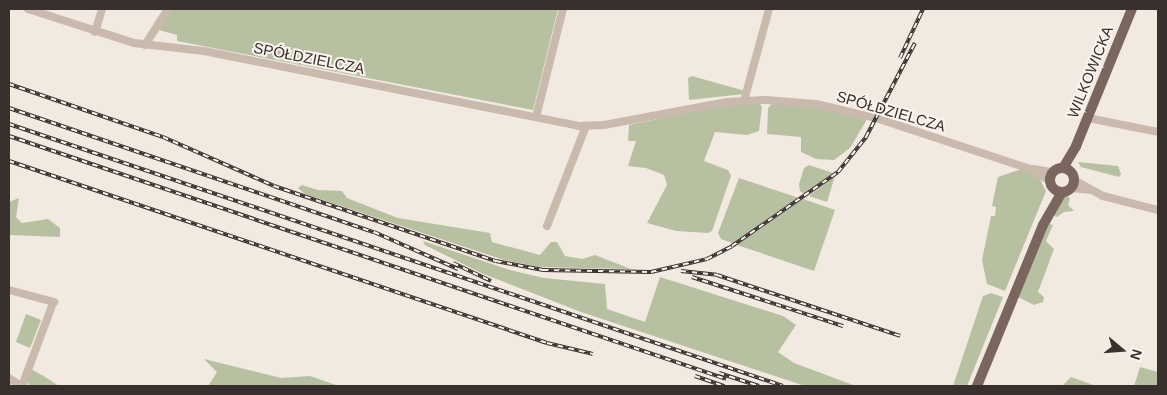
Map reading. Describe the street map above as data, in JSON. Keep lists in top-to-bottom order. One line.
{"streets":{"main road":["WILKOWICKA"],"street":["SPÓŁDZIELCZA"]},"crossings":[["SPÓŁDZIELCZA","WILKOWICKA"]],"north":"right"}
